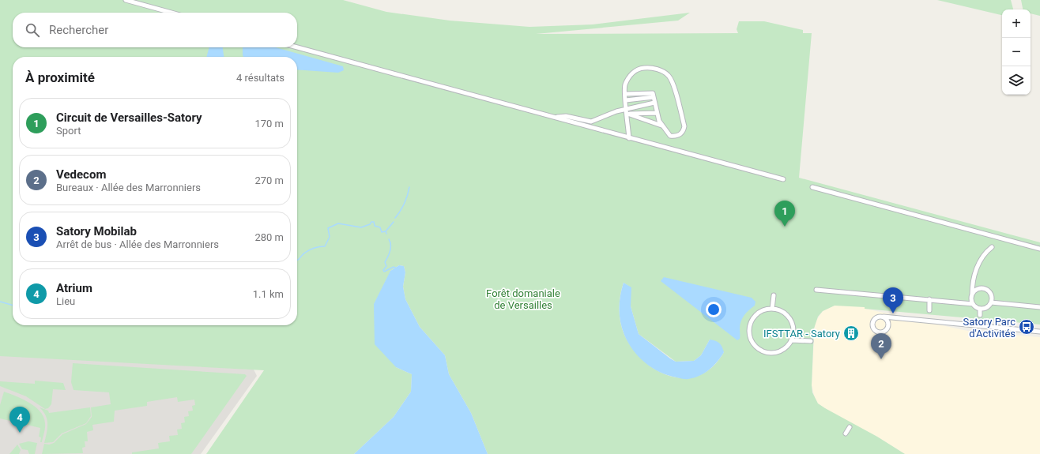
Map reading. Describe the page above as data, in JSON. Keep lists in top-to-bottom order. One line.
{"parks":["Forêt domaniale de Versailles"],"places":{"bus stop":["Satory Parc d'Activités"],"building":["IFSTTAR - Satory"]},"page":{"map_buttons":["+","−"],"search":"Rechercher","heading":["À proximité","4 résultats"],"list":[{"mark":"1","name":"Circuit de Versailles-Satory","note":"Sport","value":"170 m"},{"mark":"2","name":"Vedecom","note":"Bureaux · Allée des Marronniers","value":"270 m"},{"mark":"3","name":"Satory Mobilab","note":"Arrêt de bus · Allée des Marronniers","value":"280 m"},{"mark":"4","name":"Atrium","note":"Lieu","value":"1.1 km"}],"pins":["1","3","2","4"]}}
